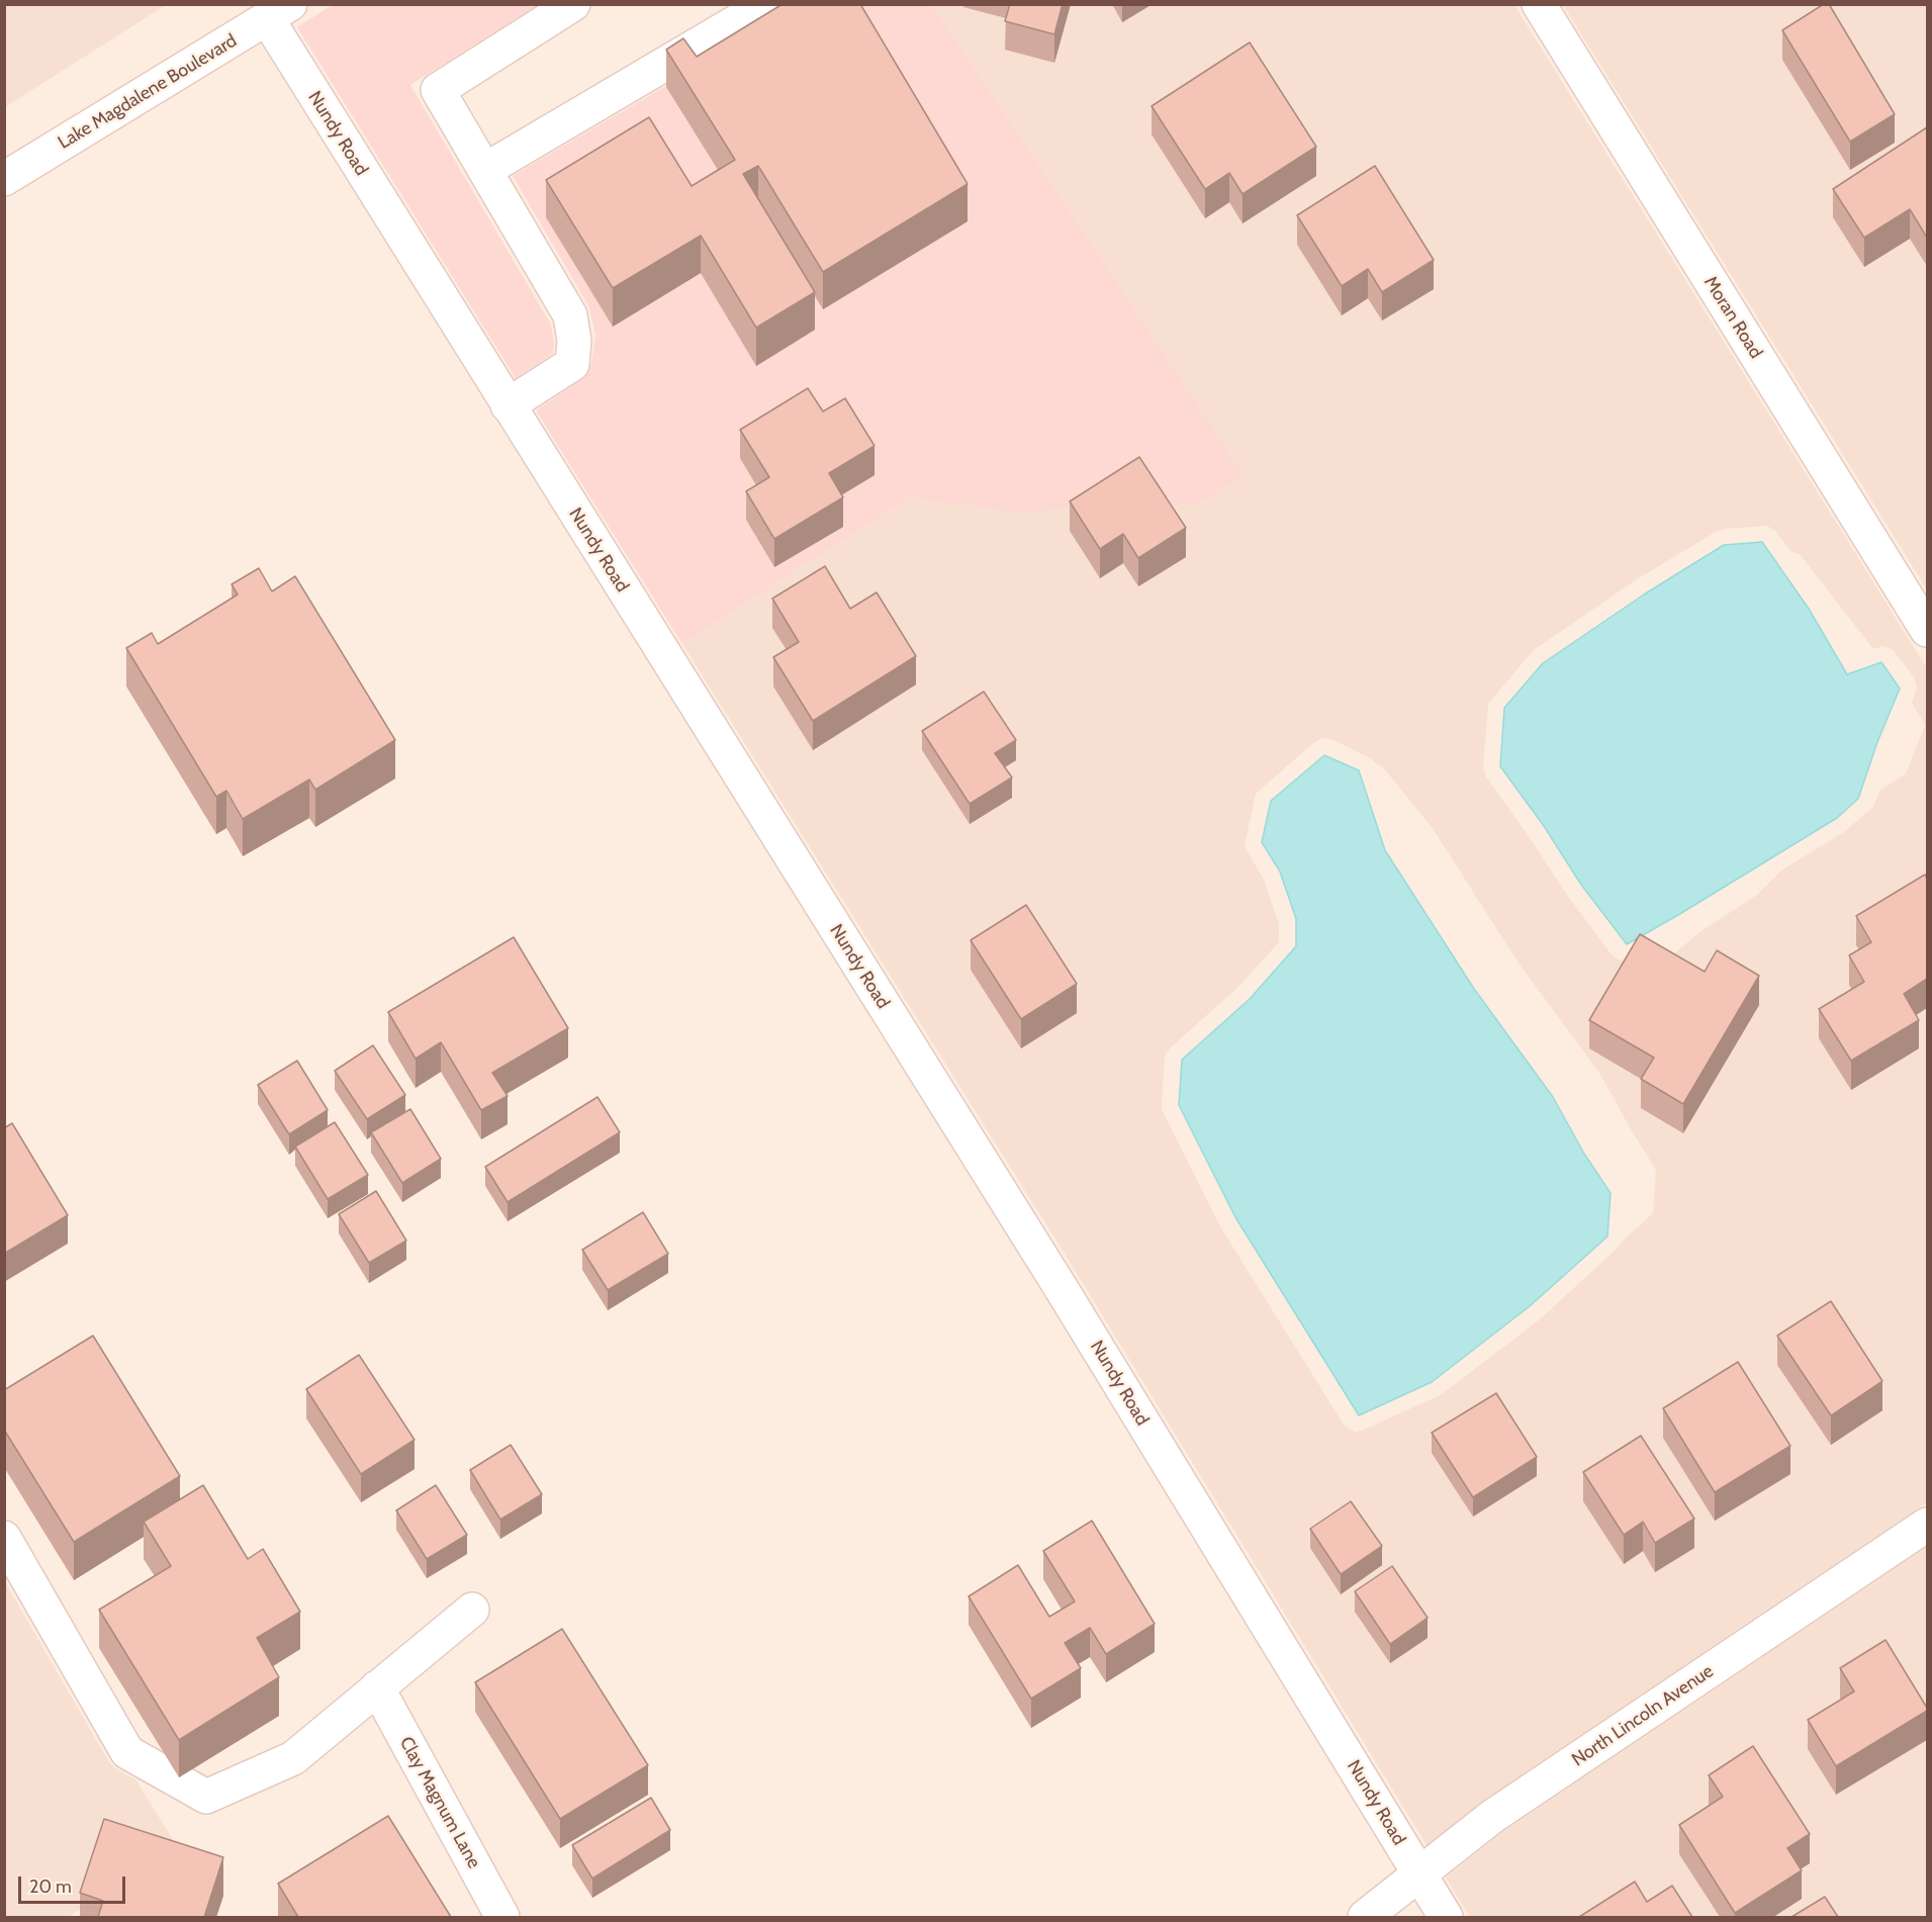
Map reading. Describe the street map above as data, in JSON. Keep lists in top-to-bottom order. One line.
{"streets":{"street":["Lake Magdalene Boulevard","Nundy Road","Moran Road","North Lincoln Avenue","Clay Magnum Lane"]},"crossings":[["Lake Magdalene Boulevard","Nundy Road"],["Nundy Road","North Lincoln Avenue"]],"scale_bar":"20 m"}
